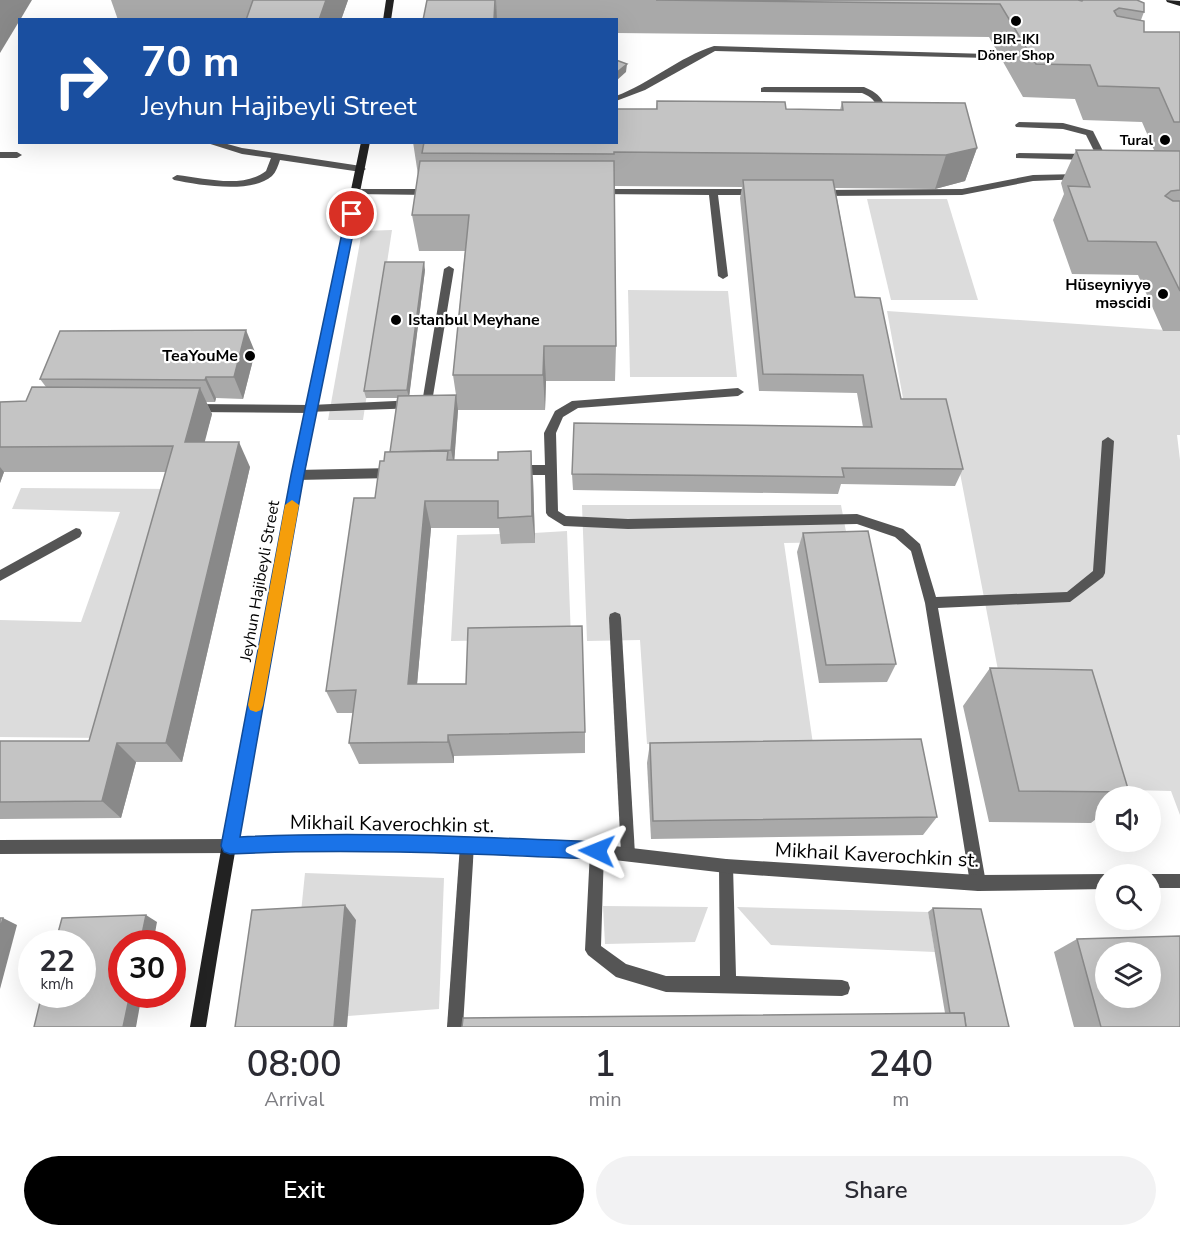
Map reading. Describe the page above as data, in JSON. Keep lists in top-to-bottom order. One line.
{"streets":{"main road":["Jeyhun Hajibeyli Street"],"street":["Mikhail Kaverochkin st."]},"crossings":[["Jeyhun Hajibeyli Street","Mikhail Kaverochkin st."]],"places":["BIR-IKI Döner Shop","Tural","Hüseyniyyə məscidi","Istanbul Meyhane","TeaYouMe"],"page":{"turn":["70 m","Jeyhun Hajibeyli Street"],"speed":"22 km/h","limit":"30","eta":["08:00","Arrival","1","min","240","m"],"buttons":["Exit","Share"]}}
